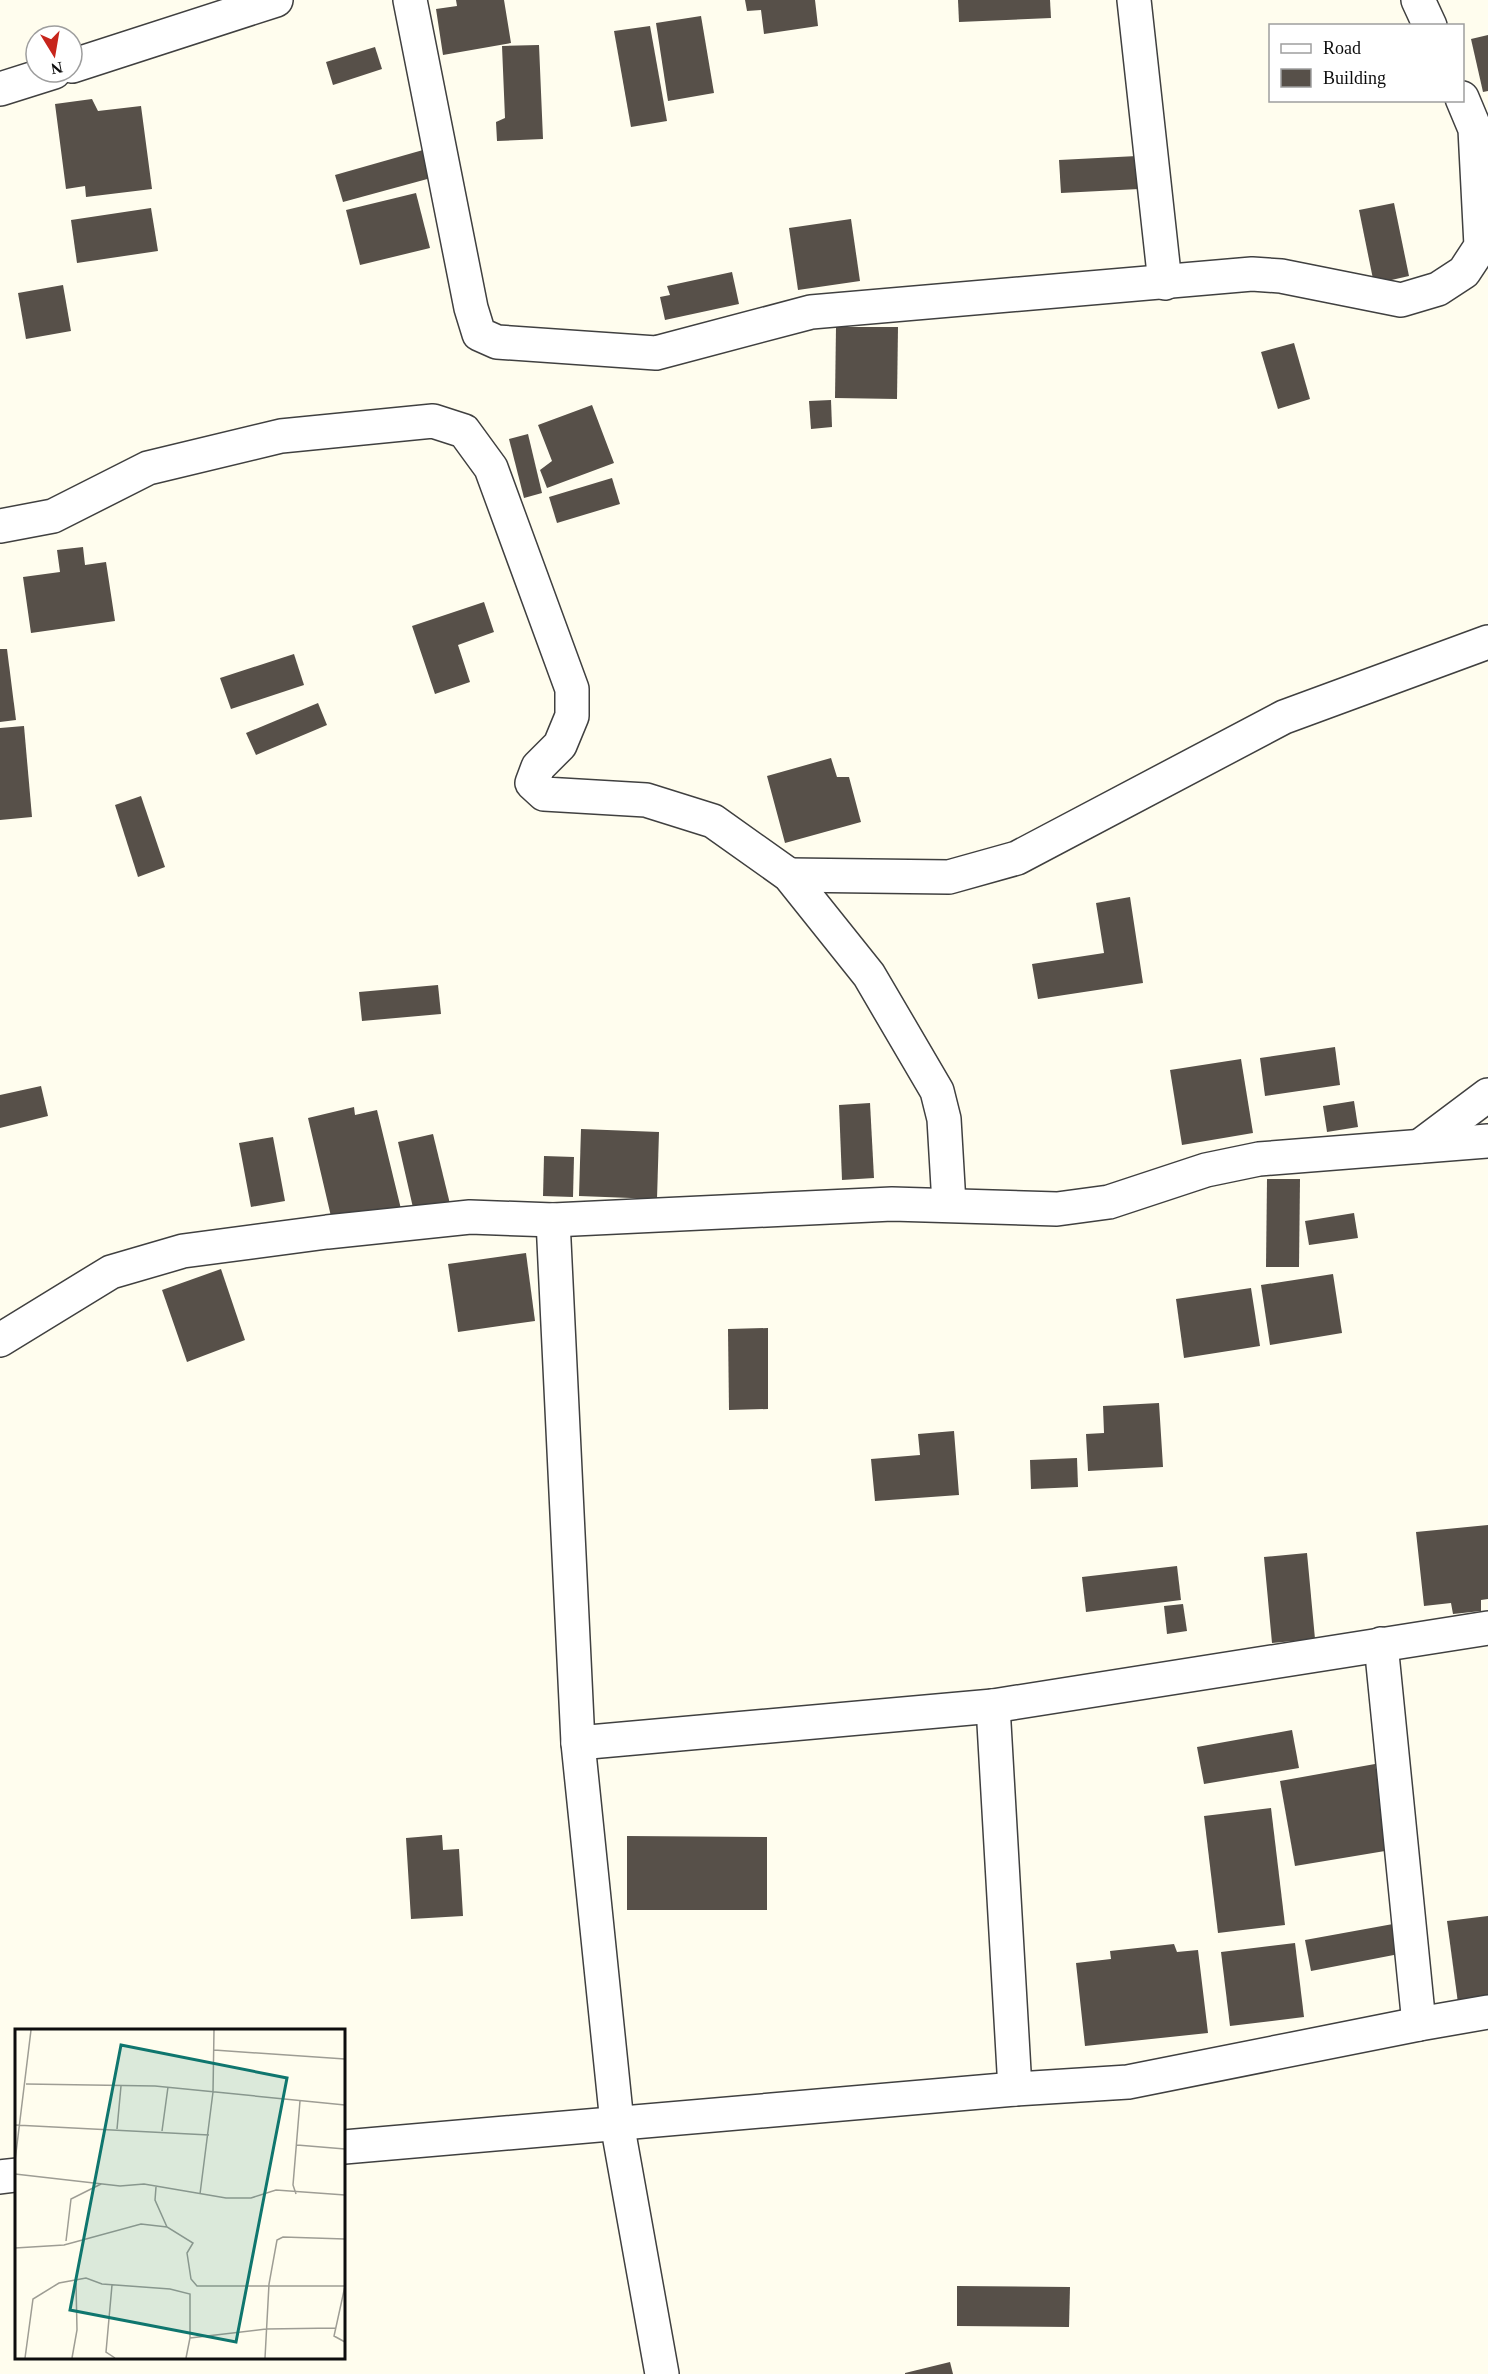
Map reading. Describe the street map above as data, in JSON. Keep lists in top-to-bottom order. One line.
{"legend":["Road","Building"],"north":"bottom"}
